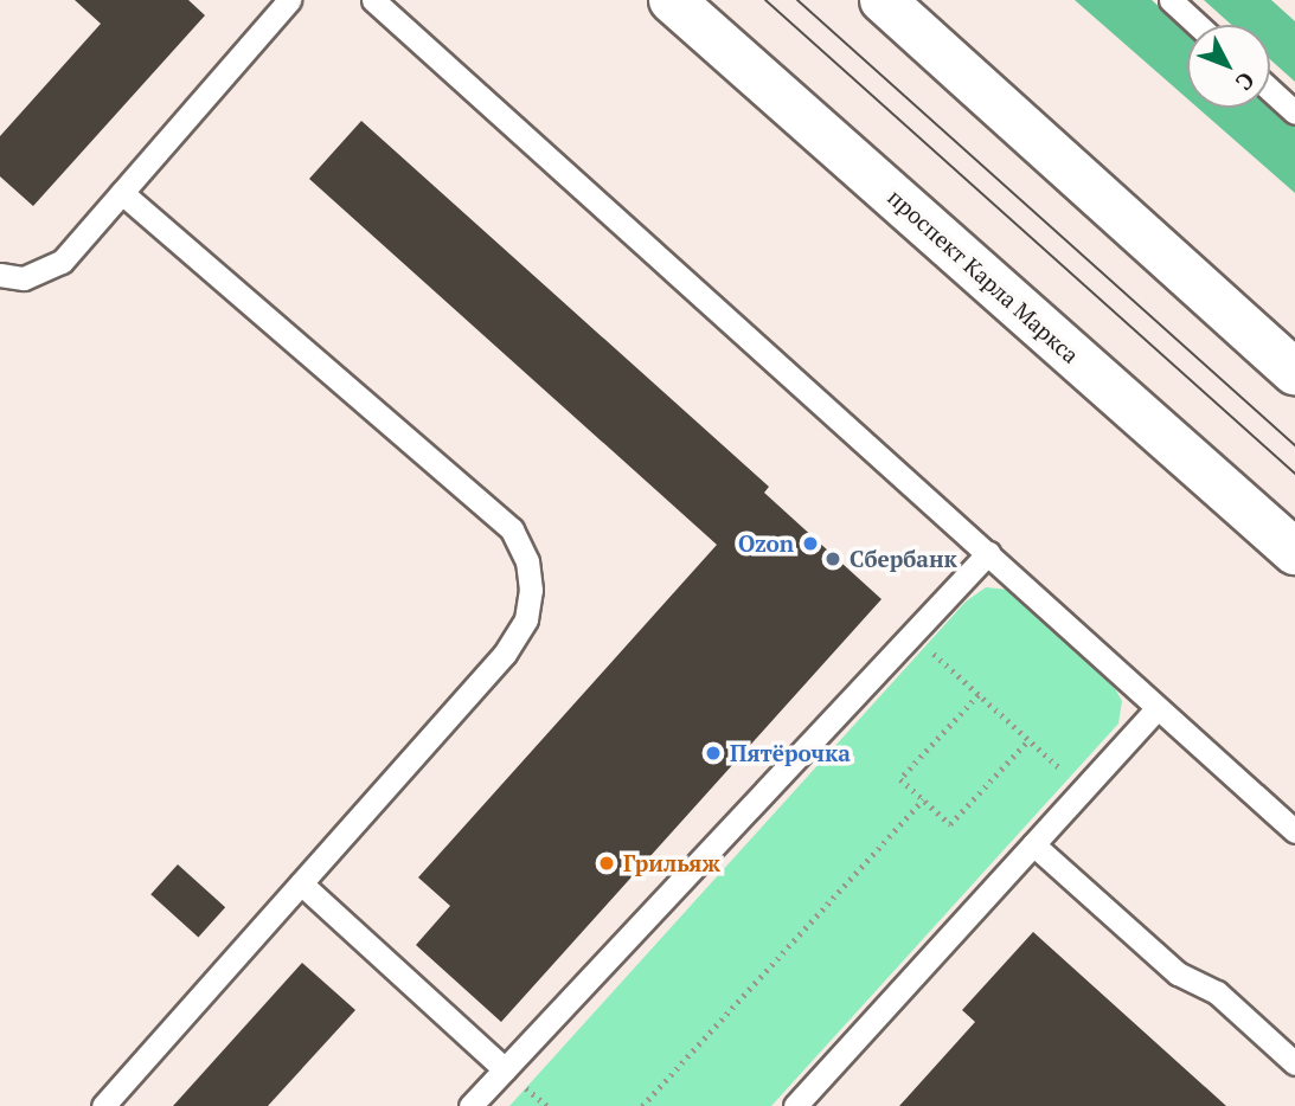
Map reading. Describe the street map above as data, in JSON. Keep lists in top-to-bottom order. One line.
{"streets":{"main road":["проспект Карла Маркса"]},"places":["Ozon","Сбербанк","Пятёрочка","Грильяж"],"north":"bottom right"}
